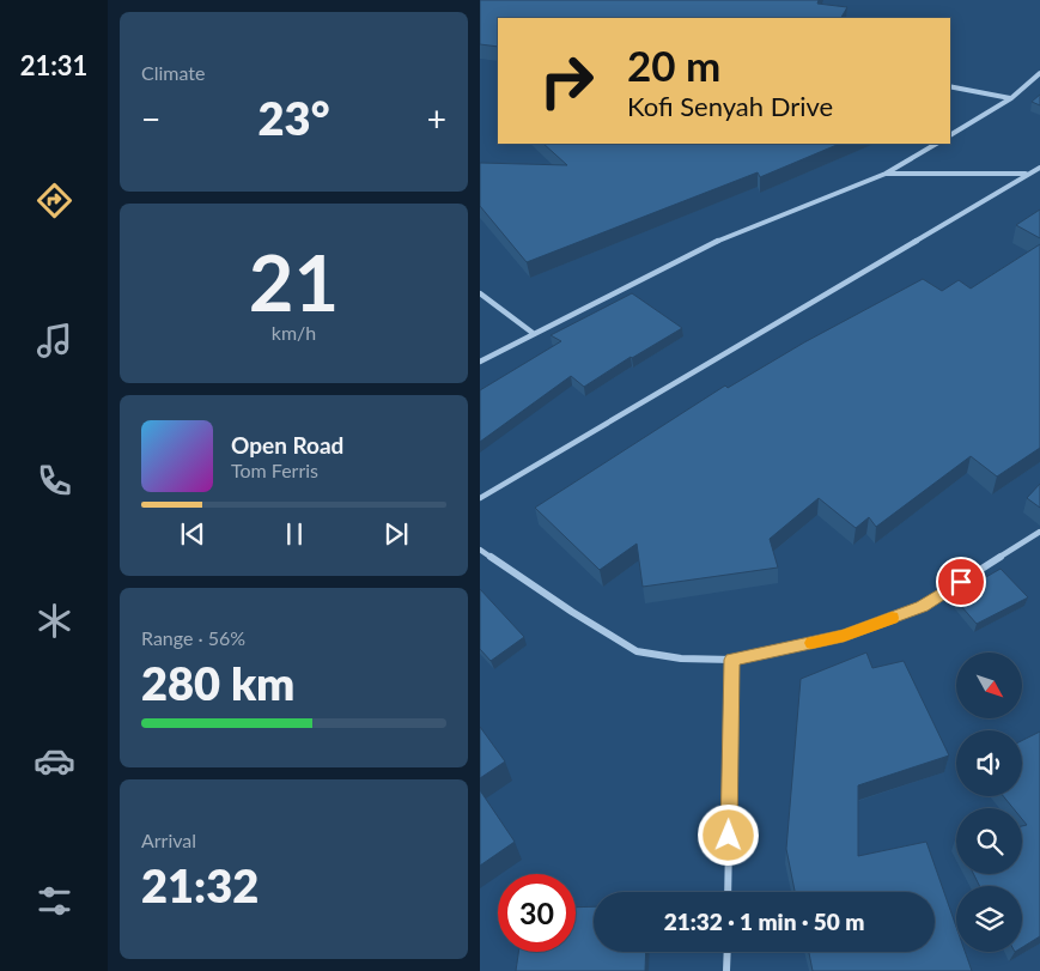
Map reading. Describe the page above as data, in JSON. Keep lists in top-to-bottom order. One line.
{"north":"bottom right","page":{"tabs":"21:31","tile":["Climate",["21","km/h"],["Range · 56%","280 km"],["Arrival","21:32"]],"turn":["20 m","Kofi Senyah Drive"],"heat":["−","23°","+"],"song":["Open Road","Tom Ferris"],"limit":"30","trip":"21:32 · 1 min · 50 m"}}
